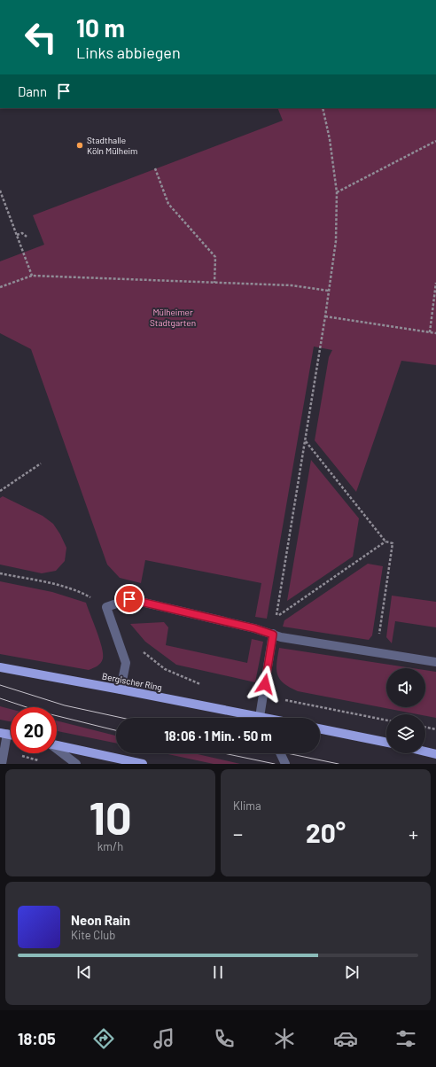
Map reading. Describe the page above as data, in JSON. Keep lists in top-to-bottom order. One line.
{"streets":{"main road":["Bergischer Ring"]},"parks":["Mülheimer Stadtgarten"],"places":["Stadthalle Köln Mülheim"],"page":{"turn":["10 m","Links abbiegen"],"then":"Dann","limit":"20","trip":"18:06 · 1 Min. · 50 m","tile":[["10","km/h"],"Klima"],"heat":["−","20°","+"],"song":["Neon Rain","Kite Club"],"tabs":"18:05"}}
